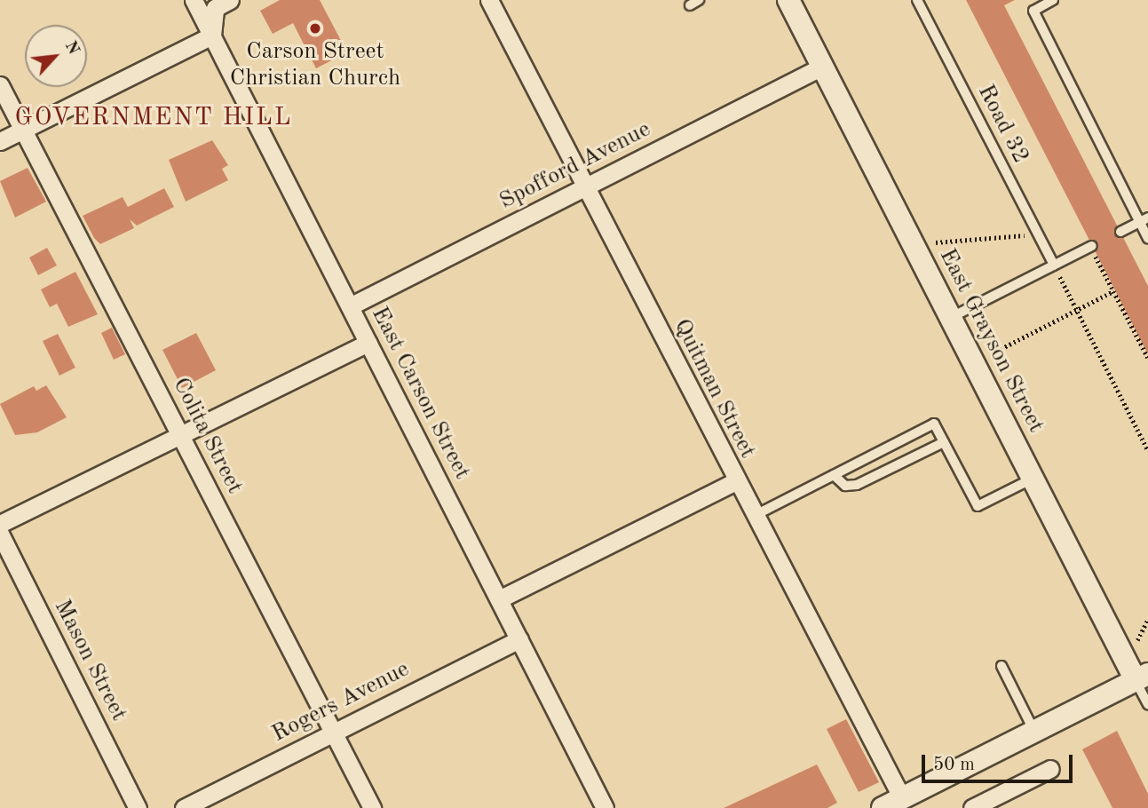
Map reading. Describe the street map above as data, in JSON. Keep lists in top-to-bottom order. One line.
{"streets":{"street":["Spofford Avenue","East Grayson Street","Quitman Street","East Carson Street","Colita Street","Mason Street","Rogers Avenue"],"lane":["Road 32"]},"crossings":[["Spofford Avenue","East Grayson Street"],["Spofford Avenue","Quitman Street"],["Spofford Avenue","East Carson Street"],["East Carson Street","Rogers Avenue"],["Colita Street","Rogers Avenue"]],"districts":["GOVERNMENT HILL"],"places":["Carson Street Christian Church"],"scale_bar":"50 m","north":"top right"}
